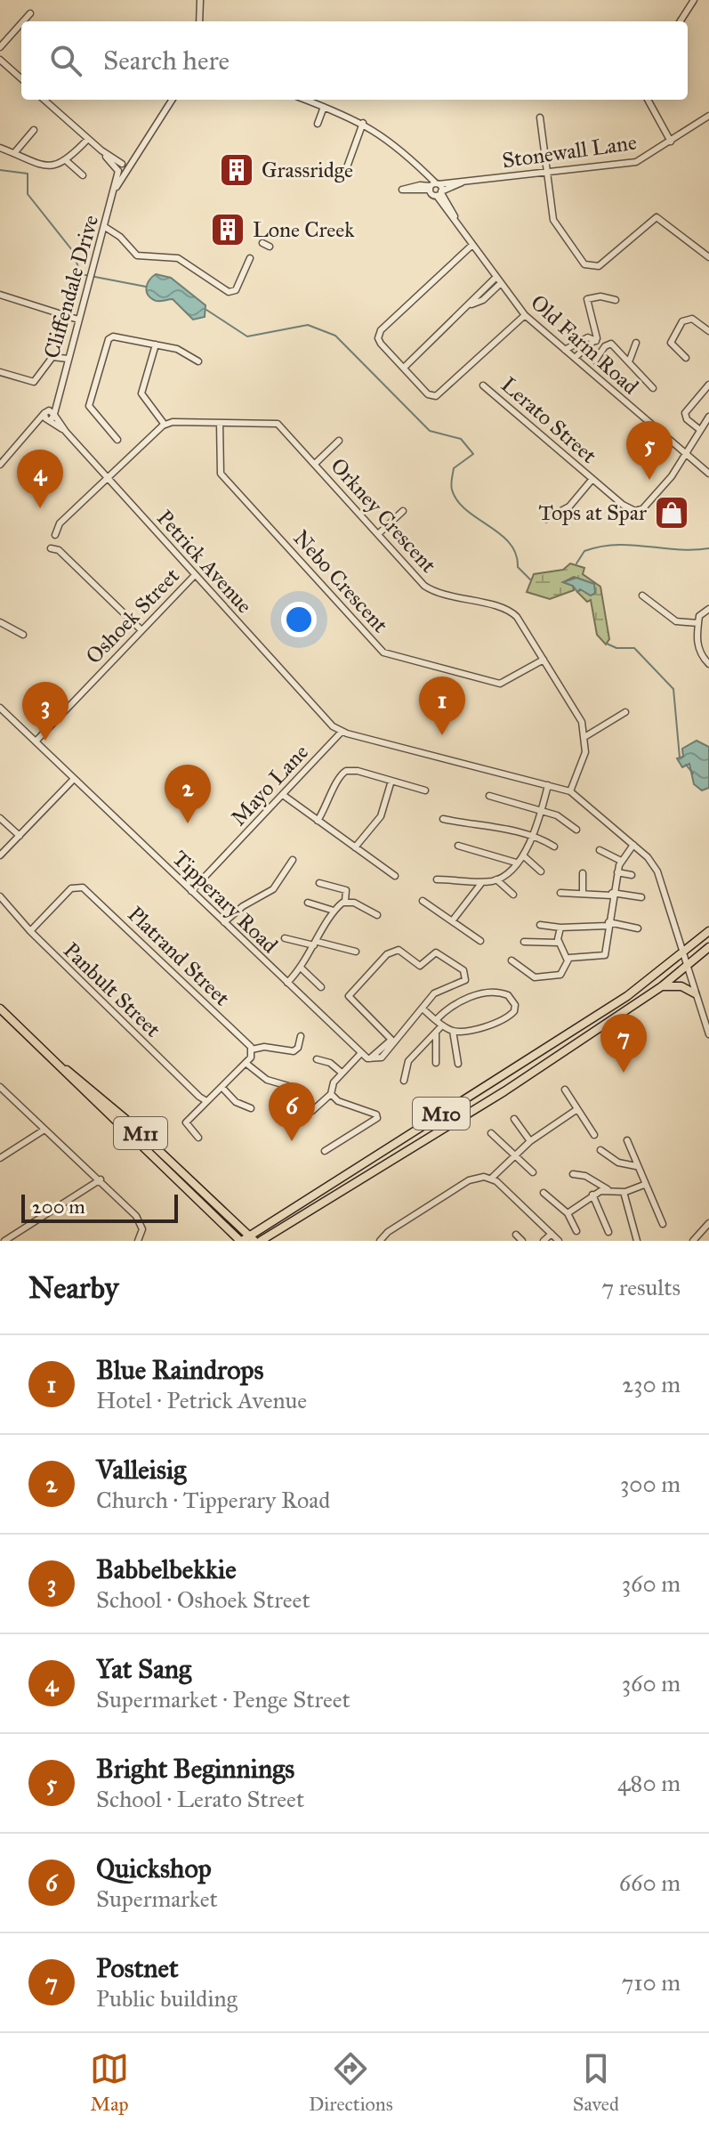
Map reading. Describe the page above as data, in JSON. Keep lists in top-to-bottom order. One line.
{"streets":{"main road":["M10","M11"],"street":["Stonewall Lane","Cliffendale Drive","Old Farm Road","Lerato Street","Orkney Crescent","Petrick Avenue","Nebo Crescent","Oshoek Street","Mayo Lane","Tipperary Road","Platrand Street","Panbult Street"]},"crossings":[["Stonewall Lane","Old Farm Road"],["Cliffendale Drive","Petrick Avenue"],["Old Farm Road","Lerato Street"],["Orkney Crescent","Nebo Crescent"],["Petrick Avenue","Oshoek Street"],["Petrick Avenue","Mayo Lane"],["Petrick Avenue","M10"],["Oshoek Street","Tipperary Road"],["Mayo Lane","Tipperary Road"],["Platrand Street","Panbult Street"],["M10","M11"]],"places":{"building":["Grassridge","Lone Creek"],"shop":["Tops at Spar"]},"scale_bar":"200 m","page":{"search":"Search here","pins":["5","4","1","3","2","7","6"],"scale":"200 m","heading":["Nearby","7 results"],"list":[{"mark":"1","name":"Blue Raindrops","note":"Hotel · Petrick Avenue","value":"230 m"},{"mark":"2","name":"Valleisig","note":"Church · Tipperary Road","value":"300 m"},{"mark":"3","name":"Babbelbekkie","note":"School · Oshoek Street","value":"360 m"},{"mark":"4","name":"Yat Sang","note":"Supermarket · Penge Street","value":"360 m"},{"mark":"5","name":"Bright Beginnings","note":"School · Lerato Street","value":"480 m"},{"mark":"6","name":"Quickshop","note":"Supermarket","value":"660 m"},{"mark":"7","name":"Postnet","note":"Public building","value":"710 m"}],"nav":["Map","Directions","Saved"]}}
